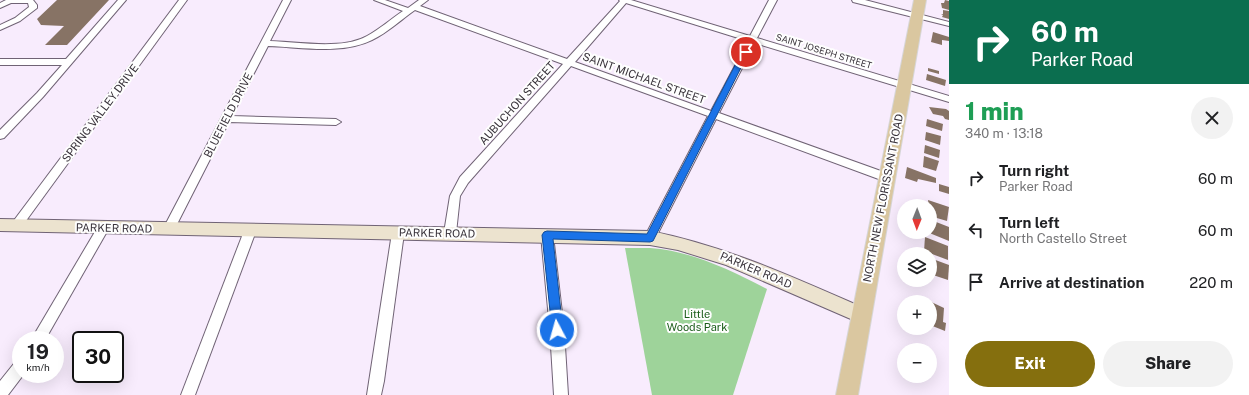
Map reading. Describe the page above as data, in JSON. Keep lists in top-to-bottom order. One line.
{"streets":{"main road":["NORTH NEW FLORISSANT ROAD","PARKER ROAD"],"street":["SAINT JOSEPH STREET","SAINT MICHAEL STREET","AUBUCHON STREET","SPRING VALLEY DRIVE","BLUEFIELD DRIVE"]},"crossings":[["SAINT JOSEPH STREET","AUBUCHON STREET"],["SAINT JOSEPH STREET","NORTH NEW FLORISSANT ROAD"],["SAINT MICHAEL STREET","AUBUCHON STREET"],["SAINT MICHAEL STREET","NORTH NEW FLORISSANT ROAD"],["AUBUCHON STREET","PARKER ROAD"],["SPRING VALLEY DRIVE","PARKER ROAD"],["BLUEFIELD DRIVE","PARKER ROAD"],["NORTH NEW FLORISSANT ROAD","PARKER ROAD"]],"parks":["Little Woods Park"],"north":"bottom","page":{"turn":["60 m","Parker Road"],"heading":["1 min","340 m · 13:18"],"list":[{"name":"Turn right","note":"Parker Road","value":"60 m"},{"name":"Turn left","note":"North Castello Street","value":"60 m"},{"name":"Arrive at destination","value":"220 m"}],"map_buttons":["+","−"],"speed":"19 km/h","limit":"30","buttons":["Exit","Share"]}}
